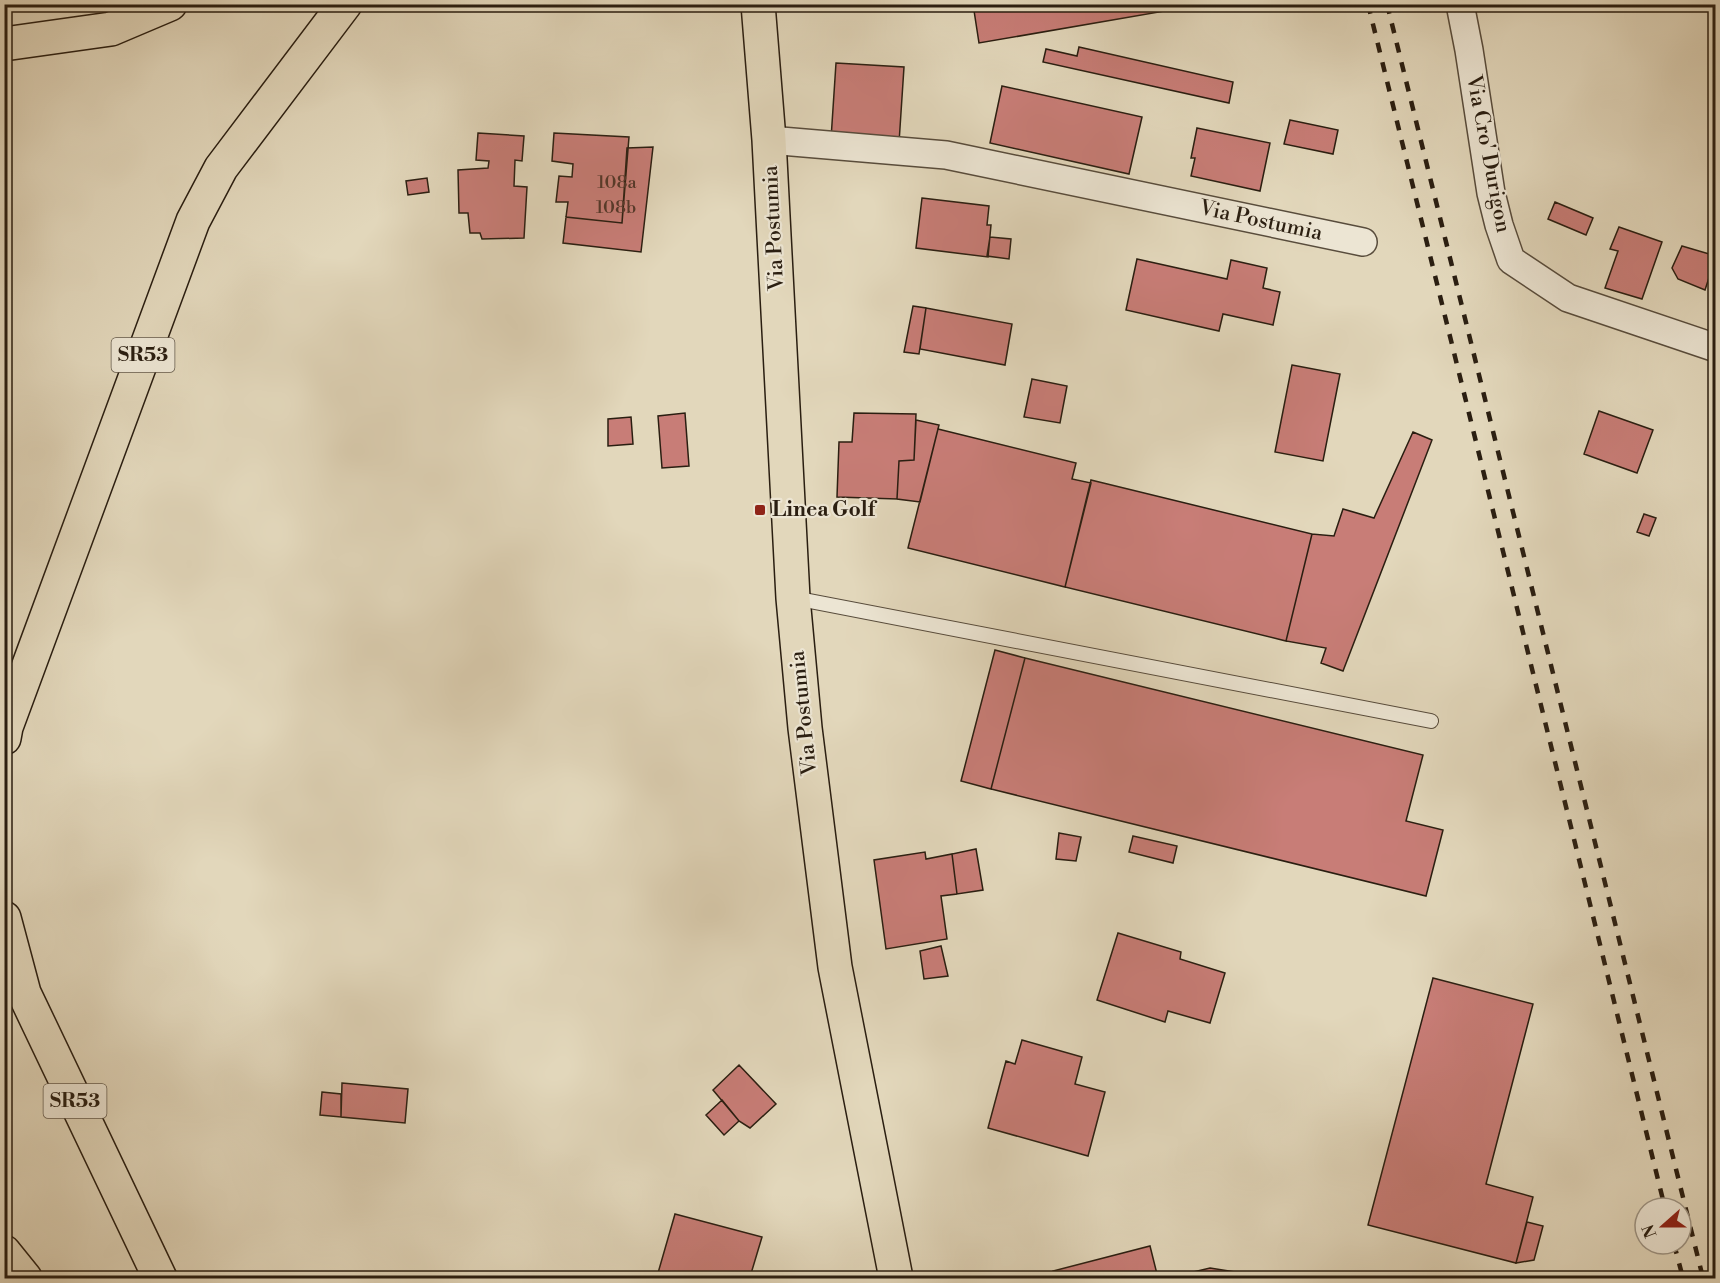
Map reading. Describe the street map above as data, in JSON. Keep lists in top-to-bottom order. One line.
{"streets":{"main road":["Via Postumia","SR53"],"street":["Via Cro' Durigon"]},"places":{"transit":["Linea Golf"]},"house_numbers":["108a","108b"],"north":"left"}
